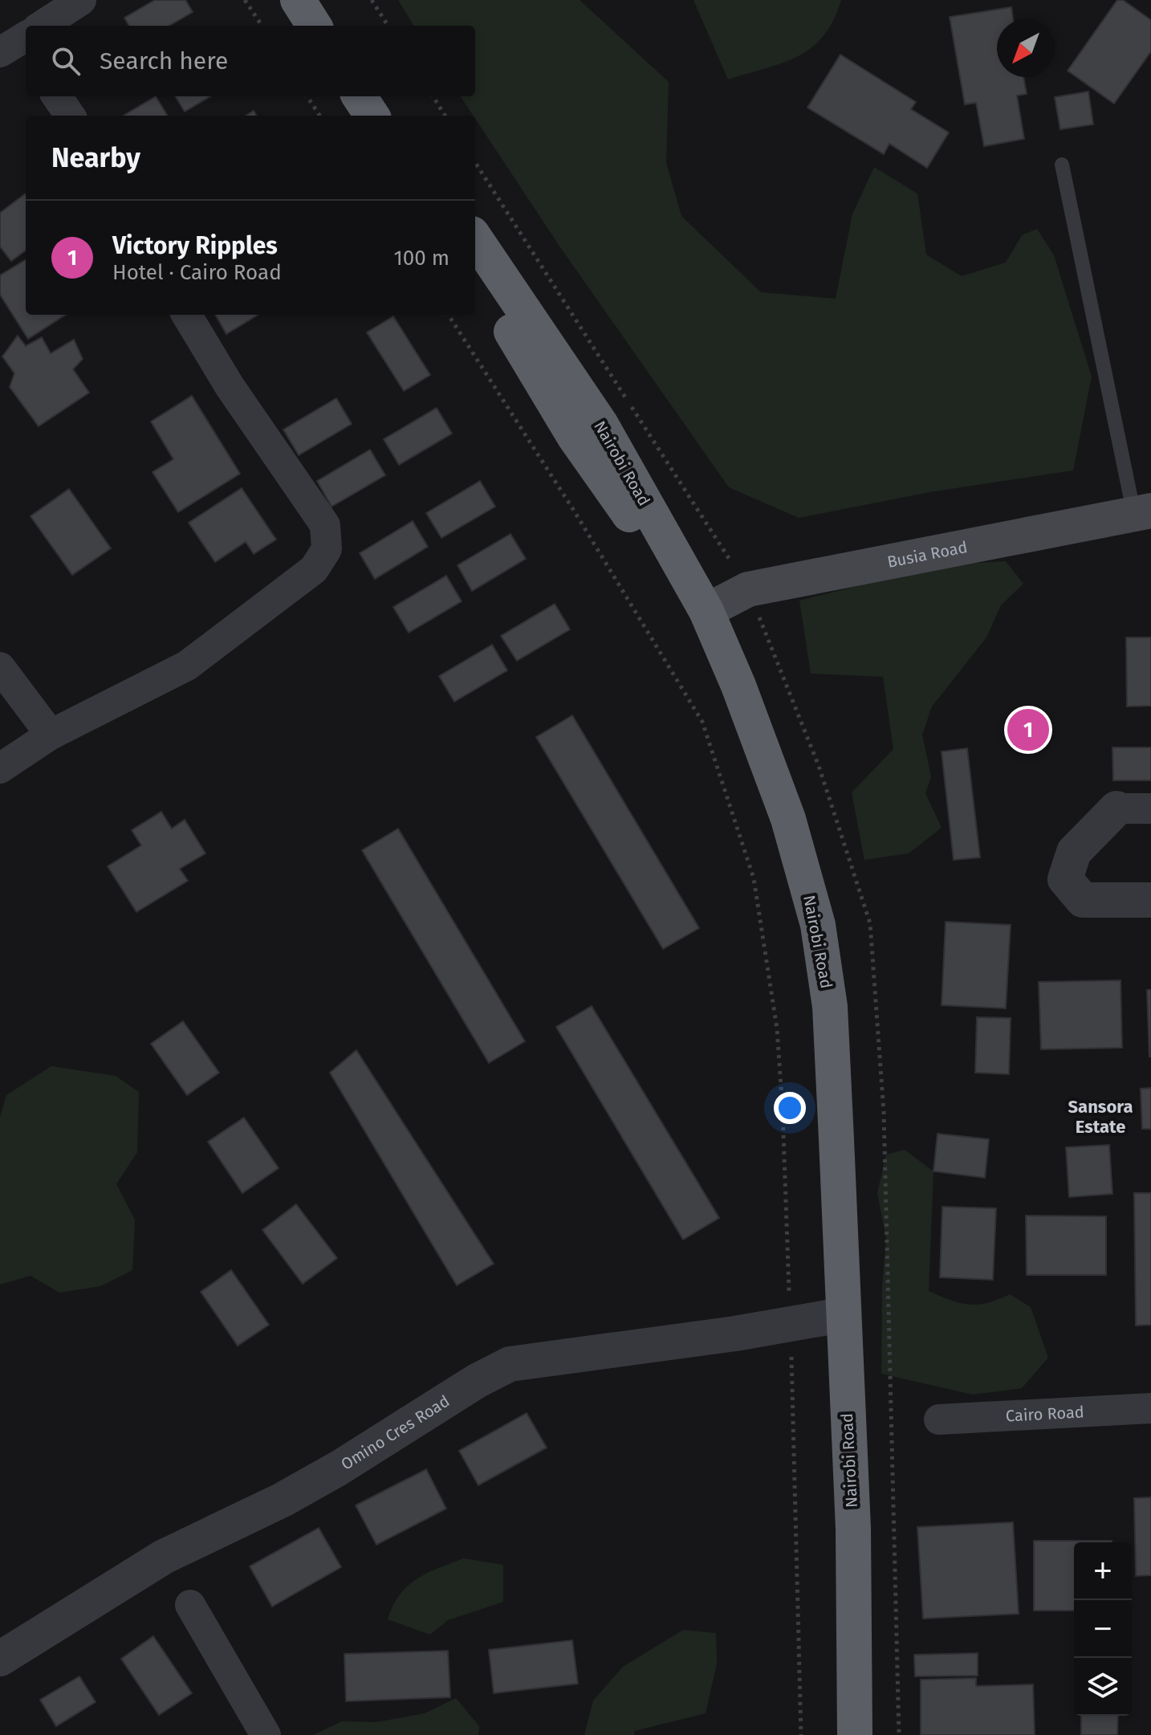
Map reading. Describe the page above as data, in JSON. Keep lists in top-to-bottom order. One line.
{"streets":{"highway":["Nairobi Road"],"main road":["Busia Road"],"street":["Cairo Road","Omino Cres Road"]},"crossings":[["Nairobi Road","Busia Road"],["Nairobi Road","Omino Cres Road"]],"districts":["Sansora Estate"],"north":"bottom left","page":{"search":"Search here","heading":"Nearby","list":[{"mark":"1","name":"Victory Ripples","note":"Hotel · Cairo Road","value":"100 m"}],"pins":"1","map_buttons":["+","−"]}}
